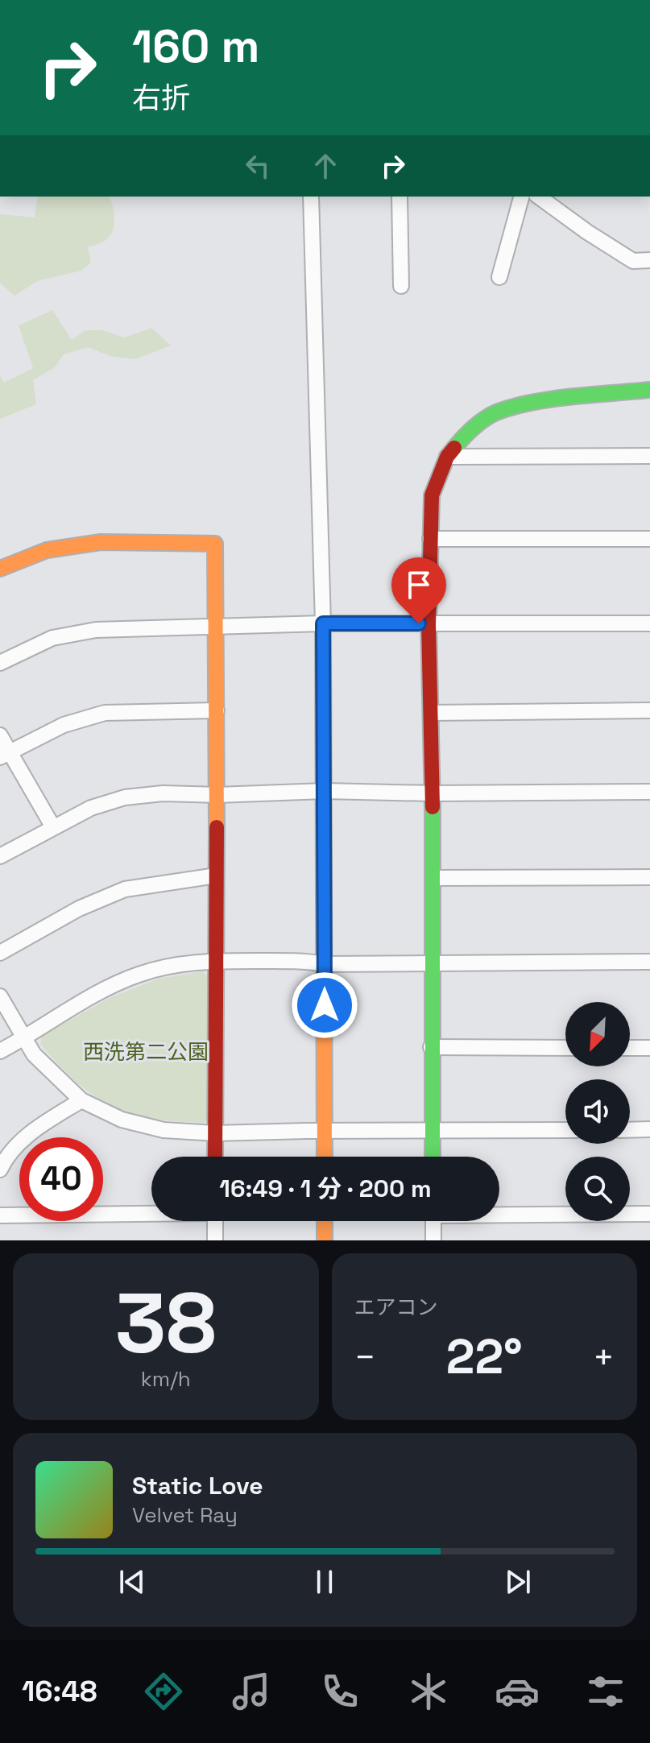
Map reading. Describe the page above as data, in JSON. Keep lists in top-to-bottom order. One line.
{"parks":["西洗第二公園"],"north":"bottom left","page":{"turn":["160 m","右折"],"limit":"40","trip":"16:49 · 1 分 · 200 m","tile":[["38","km/h"],"エアコン"],"heat":["−","22°","+"],"song":["Static Love","Velvet Ray"],"tabs":"16:48"}}
